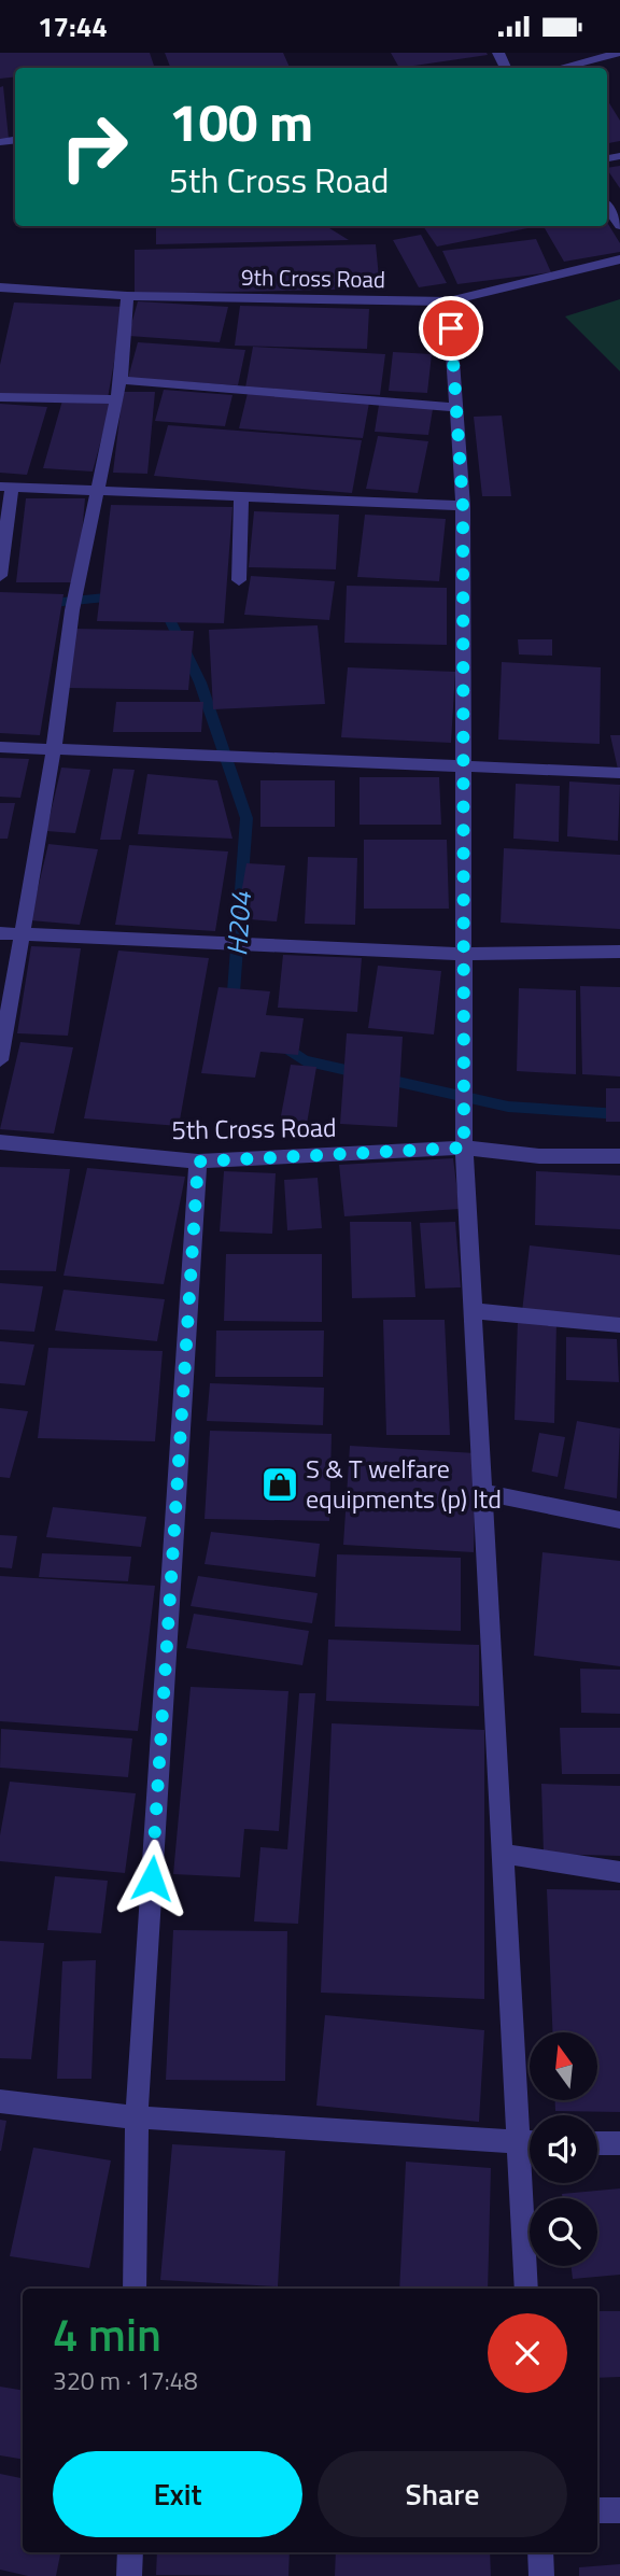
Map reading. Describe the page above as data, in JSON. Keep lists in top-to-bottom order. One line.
{"streets":{"street":["9th Cross Road","5th Cross Road"]},"water":["H204"],"places":{"shop":["S & T welfare equipments (p) ltd"]},"north":"top","page":{"status":"17:44","turn":["100 m","5th Cross Road"],"heading":["4 min","320 m · 17:48"],"buttons":["Exit","Share"]}}
